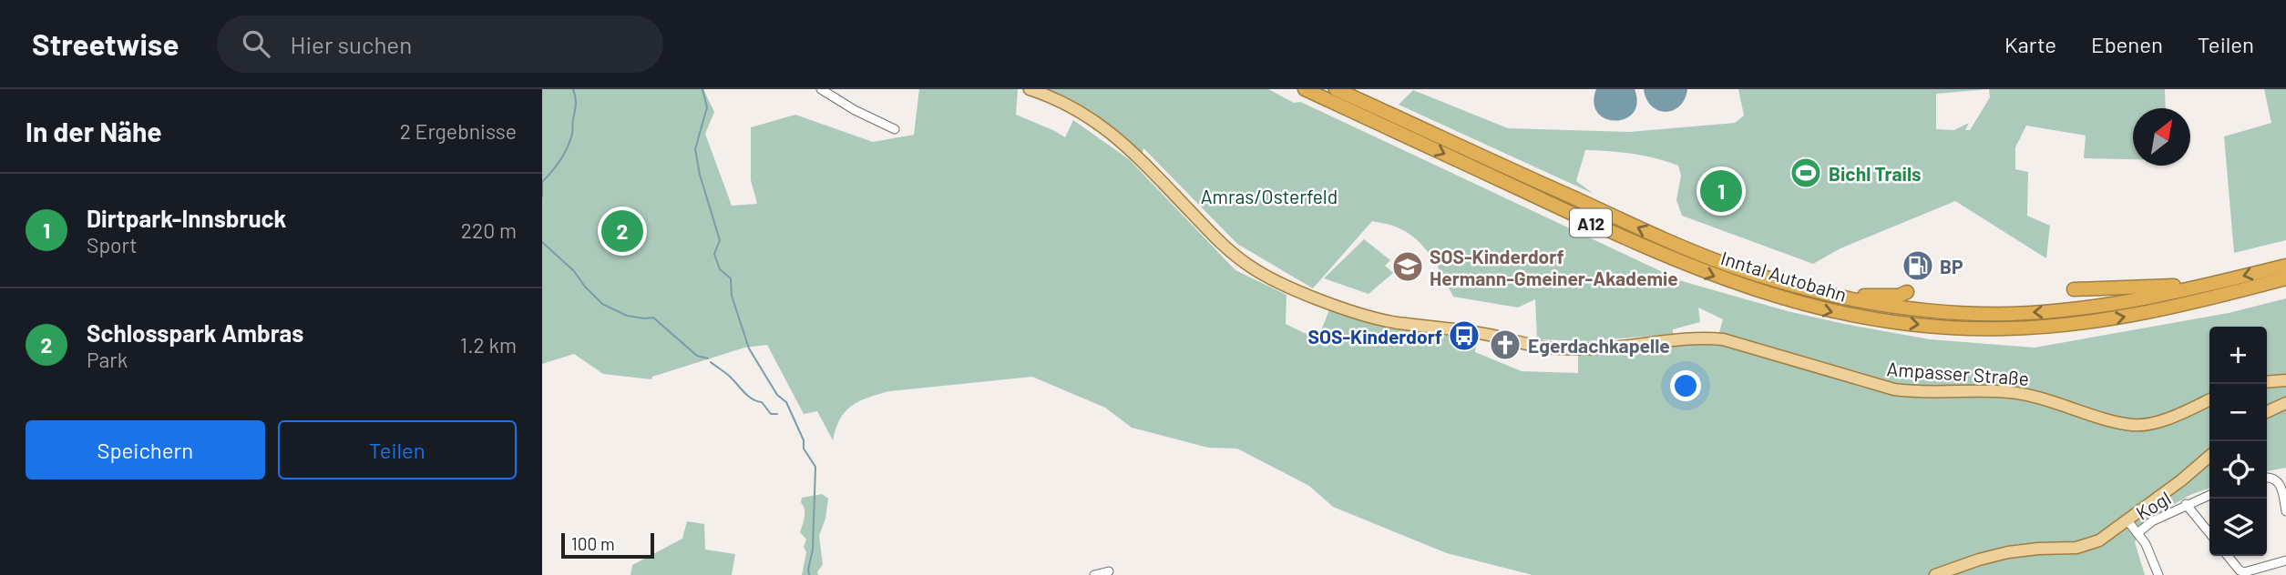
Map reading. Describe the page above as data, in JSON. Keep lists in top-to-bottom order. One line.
{"streets":{"highway":["A12","Inntal Autobahn"],"main road":["Ampasser Straße"],"street":["Kogl"]},"parks":["Amras/Osterfeld"],"places":{"sports":["Bichl Trails"],"fuel station":["BP"],"school or university":["SOS-Kinderdorf Hermann-Gmeiner-Akademie"],"bus stop":["SOS-Kinderdorf"],"church":["Egerdachkapelle"]},"scale_bar":"100 m","north":"top right","page":{"header":"Streetwise","search":"Hier suchen","nav":["Karte","Ebenen","Teilen"],"heading":["In der Nähe","2 Ergebnisse"],"pins":["1","2"],"list":[{"mark":"1","name":"Dirtpark-Innsbruck","note":"Sport","value":"220 m"},{"mark":"2","name":"Schlosspark Ambras","note":"Park","value":"1.2 km"}],"map_buttons":["+","−"],"buttons":["Speichern","Teilen"],"scale":"100 m"}}
